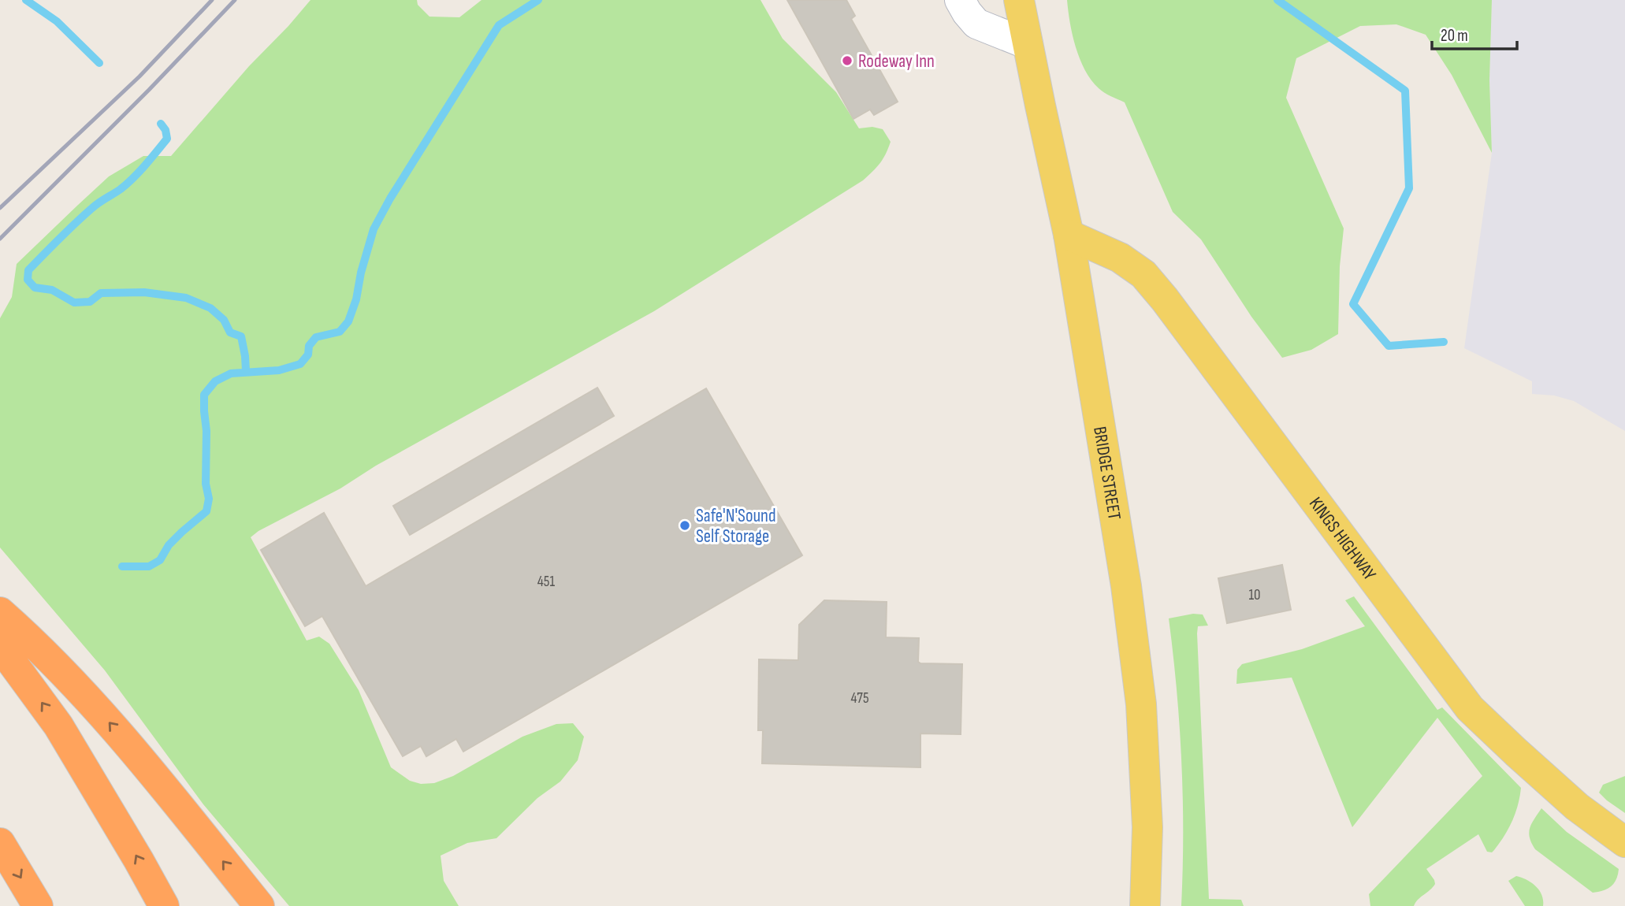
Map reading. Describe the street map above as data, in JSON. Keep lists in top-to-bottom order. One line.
{"streets":{"main road":["BRIDGE STREET","KINGS HIGHWAY"]},"crossings":[["BRIDGE STREET","KINGS HIGHWAY"]],"places":["Rodeway Inn","Safe'N'Sound Self Storage"],"house_numbers":["451","10","475"],"scale_bar":"20 m"}
